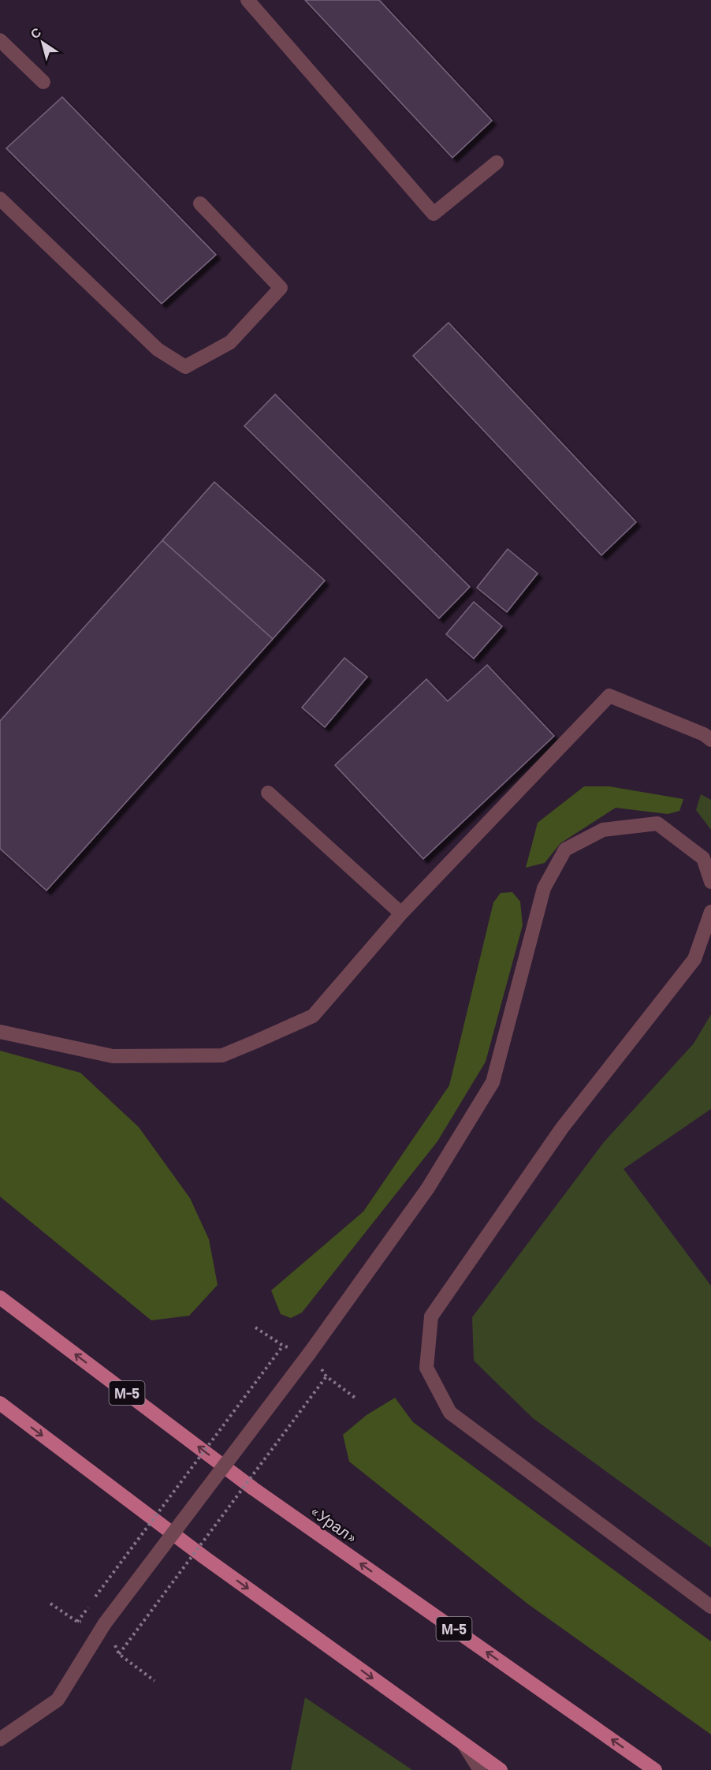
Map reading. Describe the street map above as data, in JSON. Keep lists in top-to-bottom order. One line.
{"streets":{"main road":["М-5","«Урал»"]},"north":"top left"}
